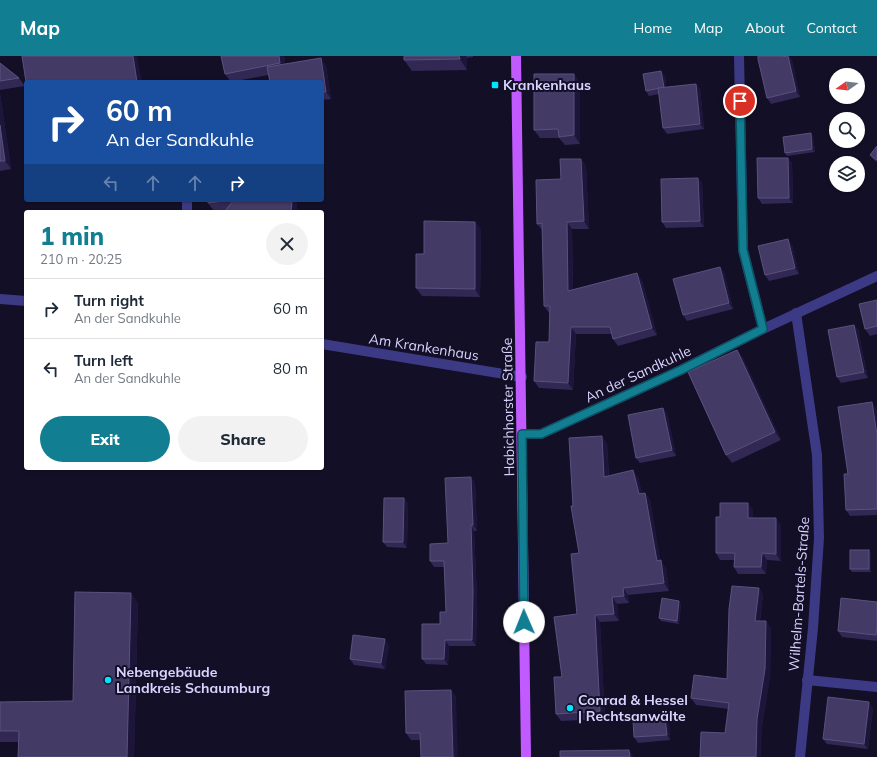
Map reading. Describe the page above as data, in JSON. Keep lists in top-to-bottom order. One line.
{"streets":{"main road":["Habichhorster Straße"],"street":["Am Krankenhaus","An der Sandkuhle","Wilhelm-Bartels-Straße"]},"crossings":[["Am Krankenhaus","Habichhorster Straße"],["An der Sandkuhle","Habichhorster Straße"],["An der Sandkuhle","Wilhelm-Bartels-Straße"]],"places":{"transit":["Krankenhaus"],"other":["Nebengebäude Landkreis Schaumburg","Conrad & Hessel | Rechtsanwälte"]},"north":"left","page":{"header":"Map","nav":["Home","Map","About","Contact"],"turn":["60 m","An der Sandkuhle"],"heading":["1 min","210 m · 20:25"],"list":[{"name":"Turn right","note":"An der Sandkuhle","value":"60 m"},{"name":"Turn left","note":"An der Sandkuhle","value":"80 m"}],"buttons":["Exit","Share"]}}
